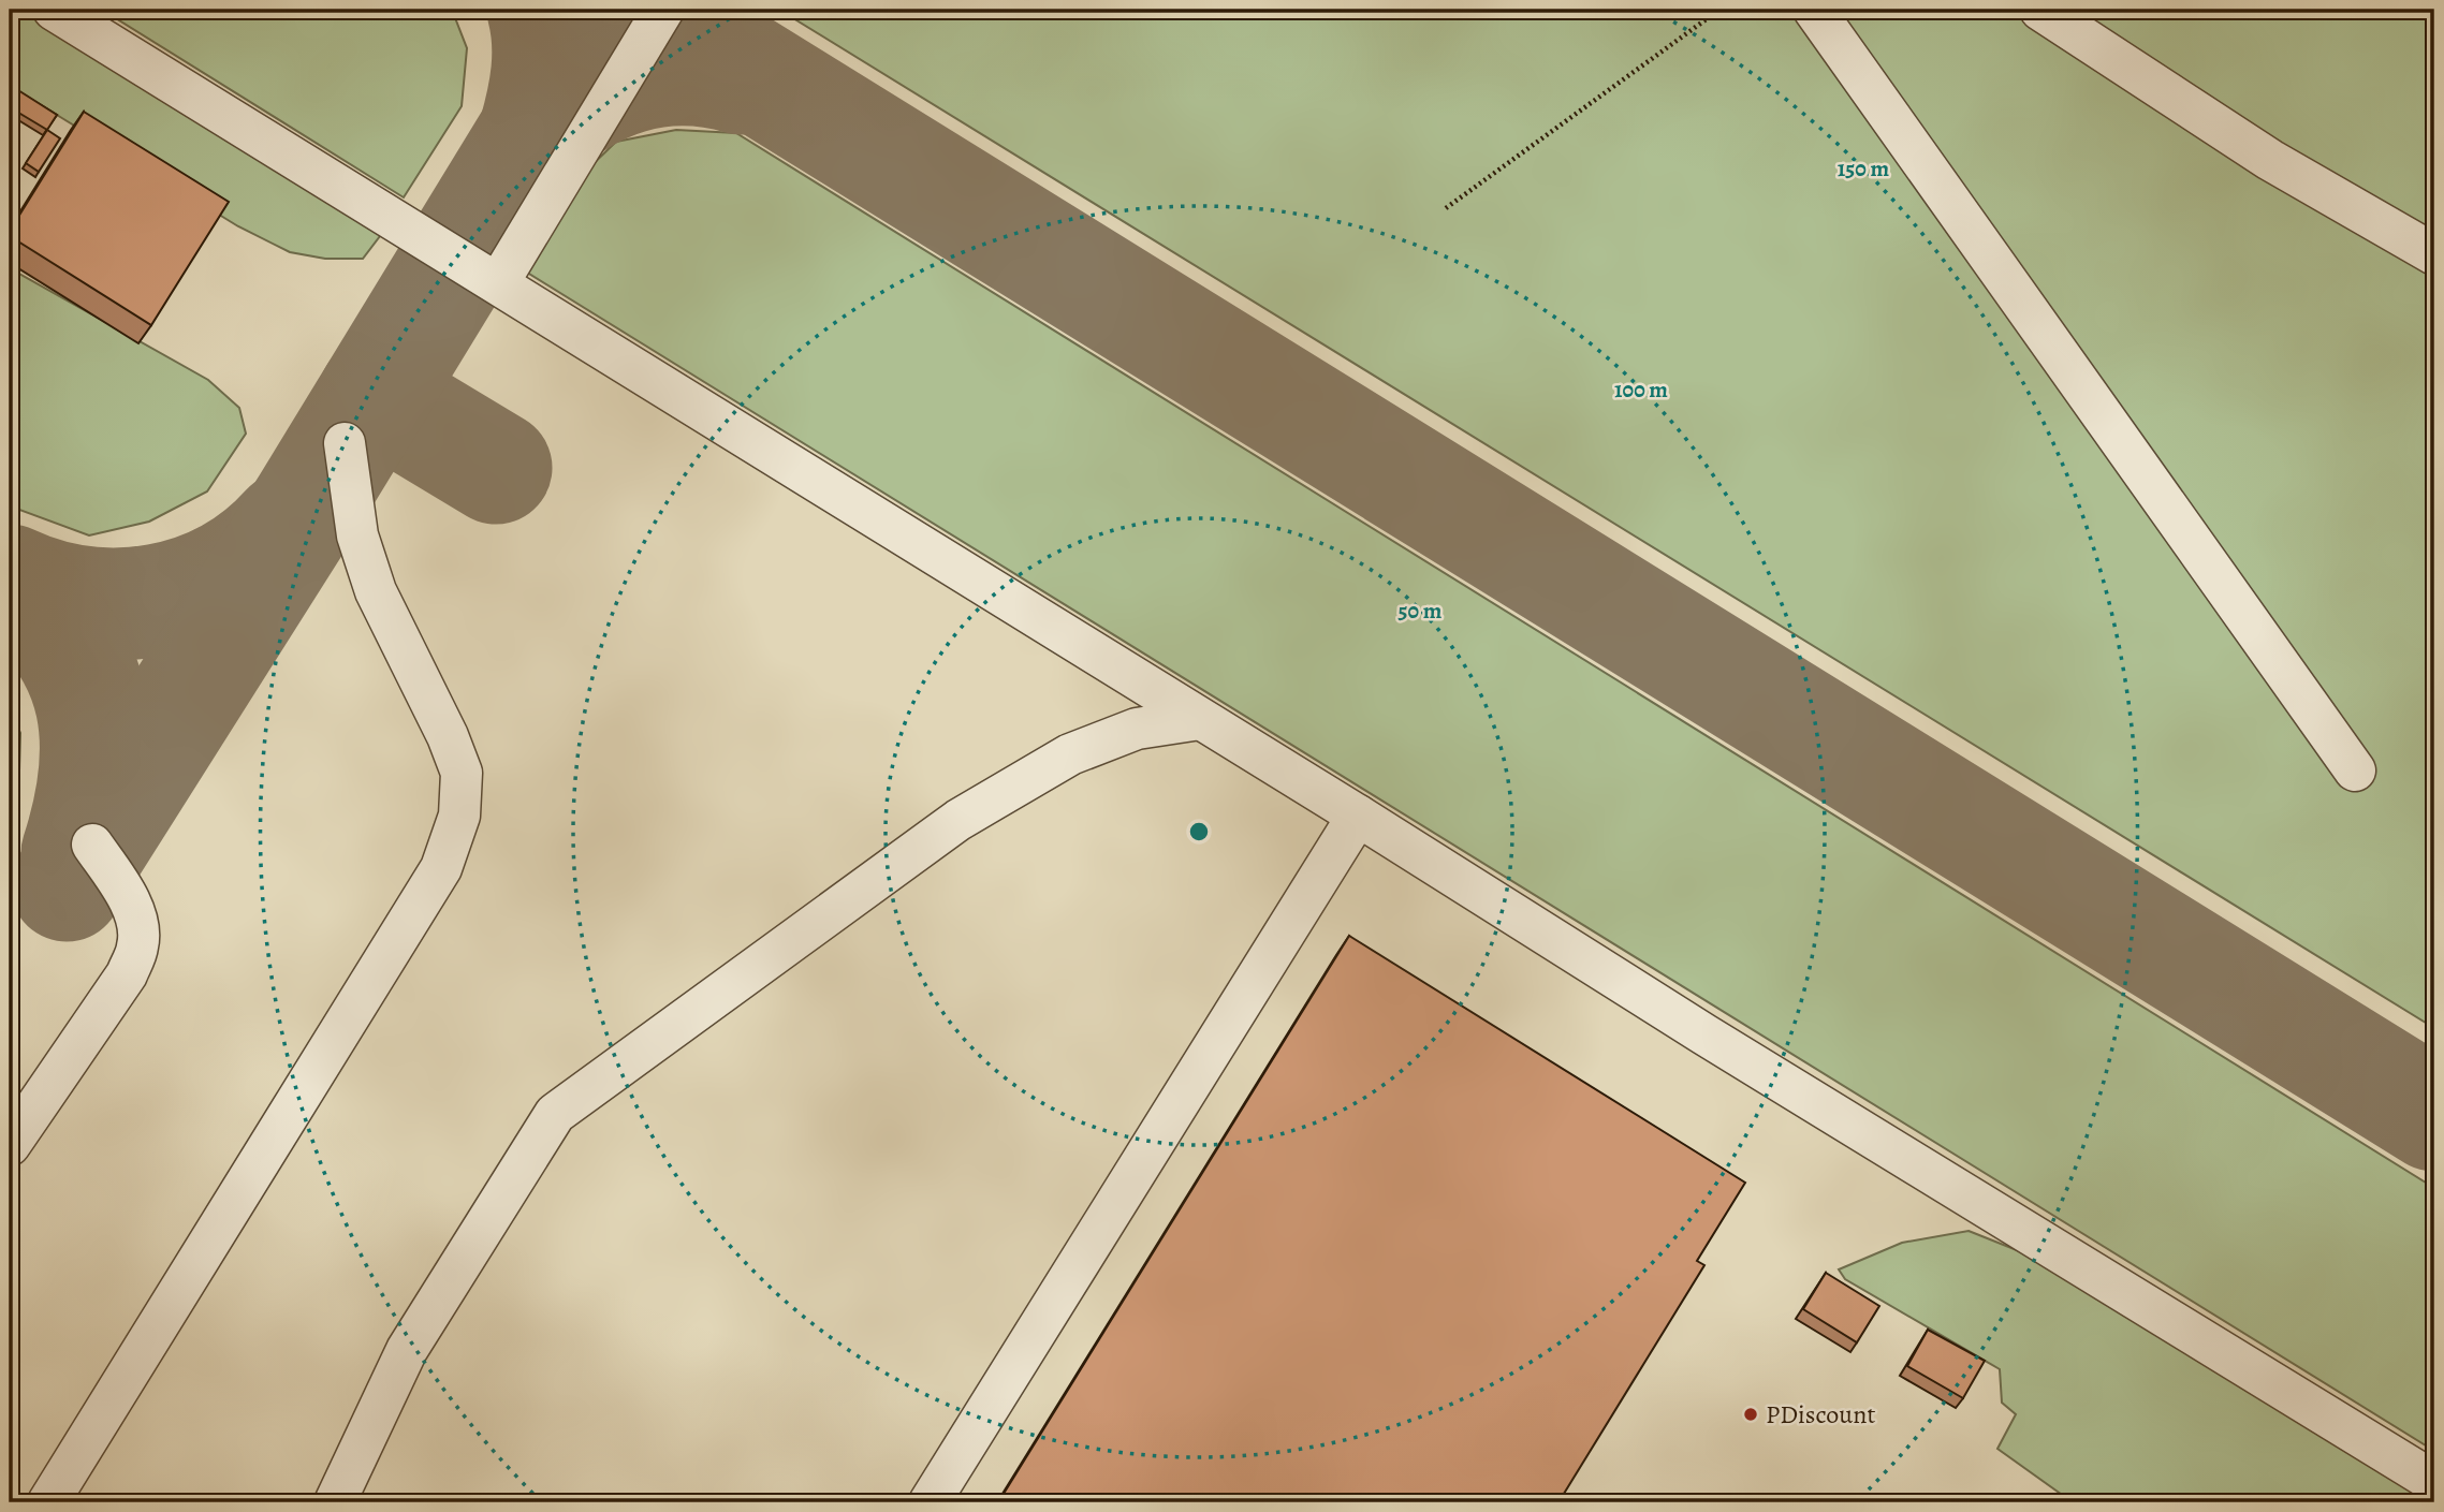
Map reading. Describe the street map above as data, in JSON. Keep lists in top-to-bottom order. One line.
{"places":["PDiscount"],"rings":["150 m","100 m","50 m"]}
